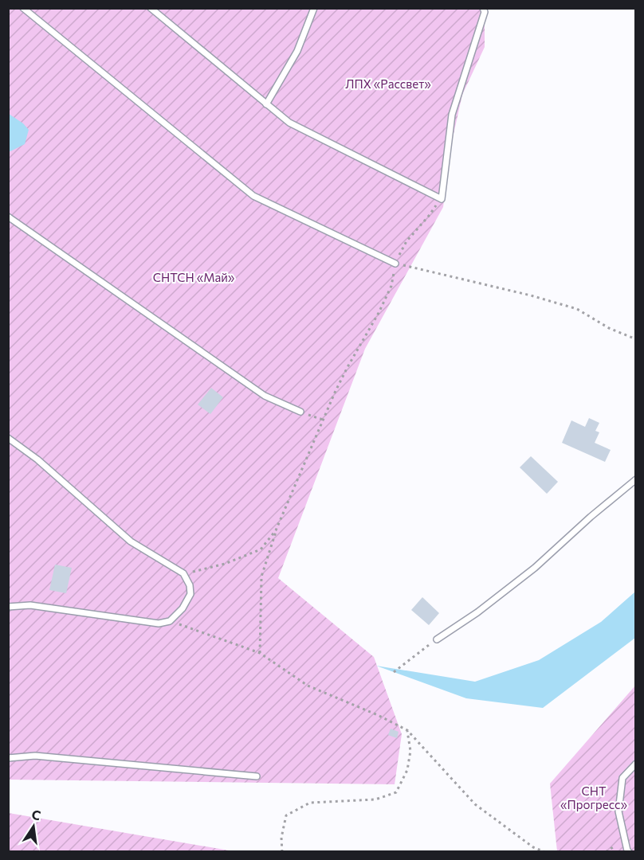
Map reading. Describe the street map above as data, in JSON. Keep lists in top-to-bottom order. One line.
{"parks":["ЛПХ «Рассвет»","СНТСН «Май»","СНТ «Прогресс»"],"north":"top"}
